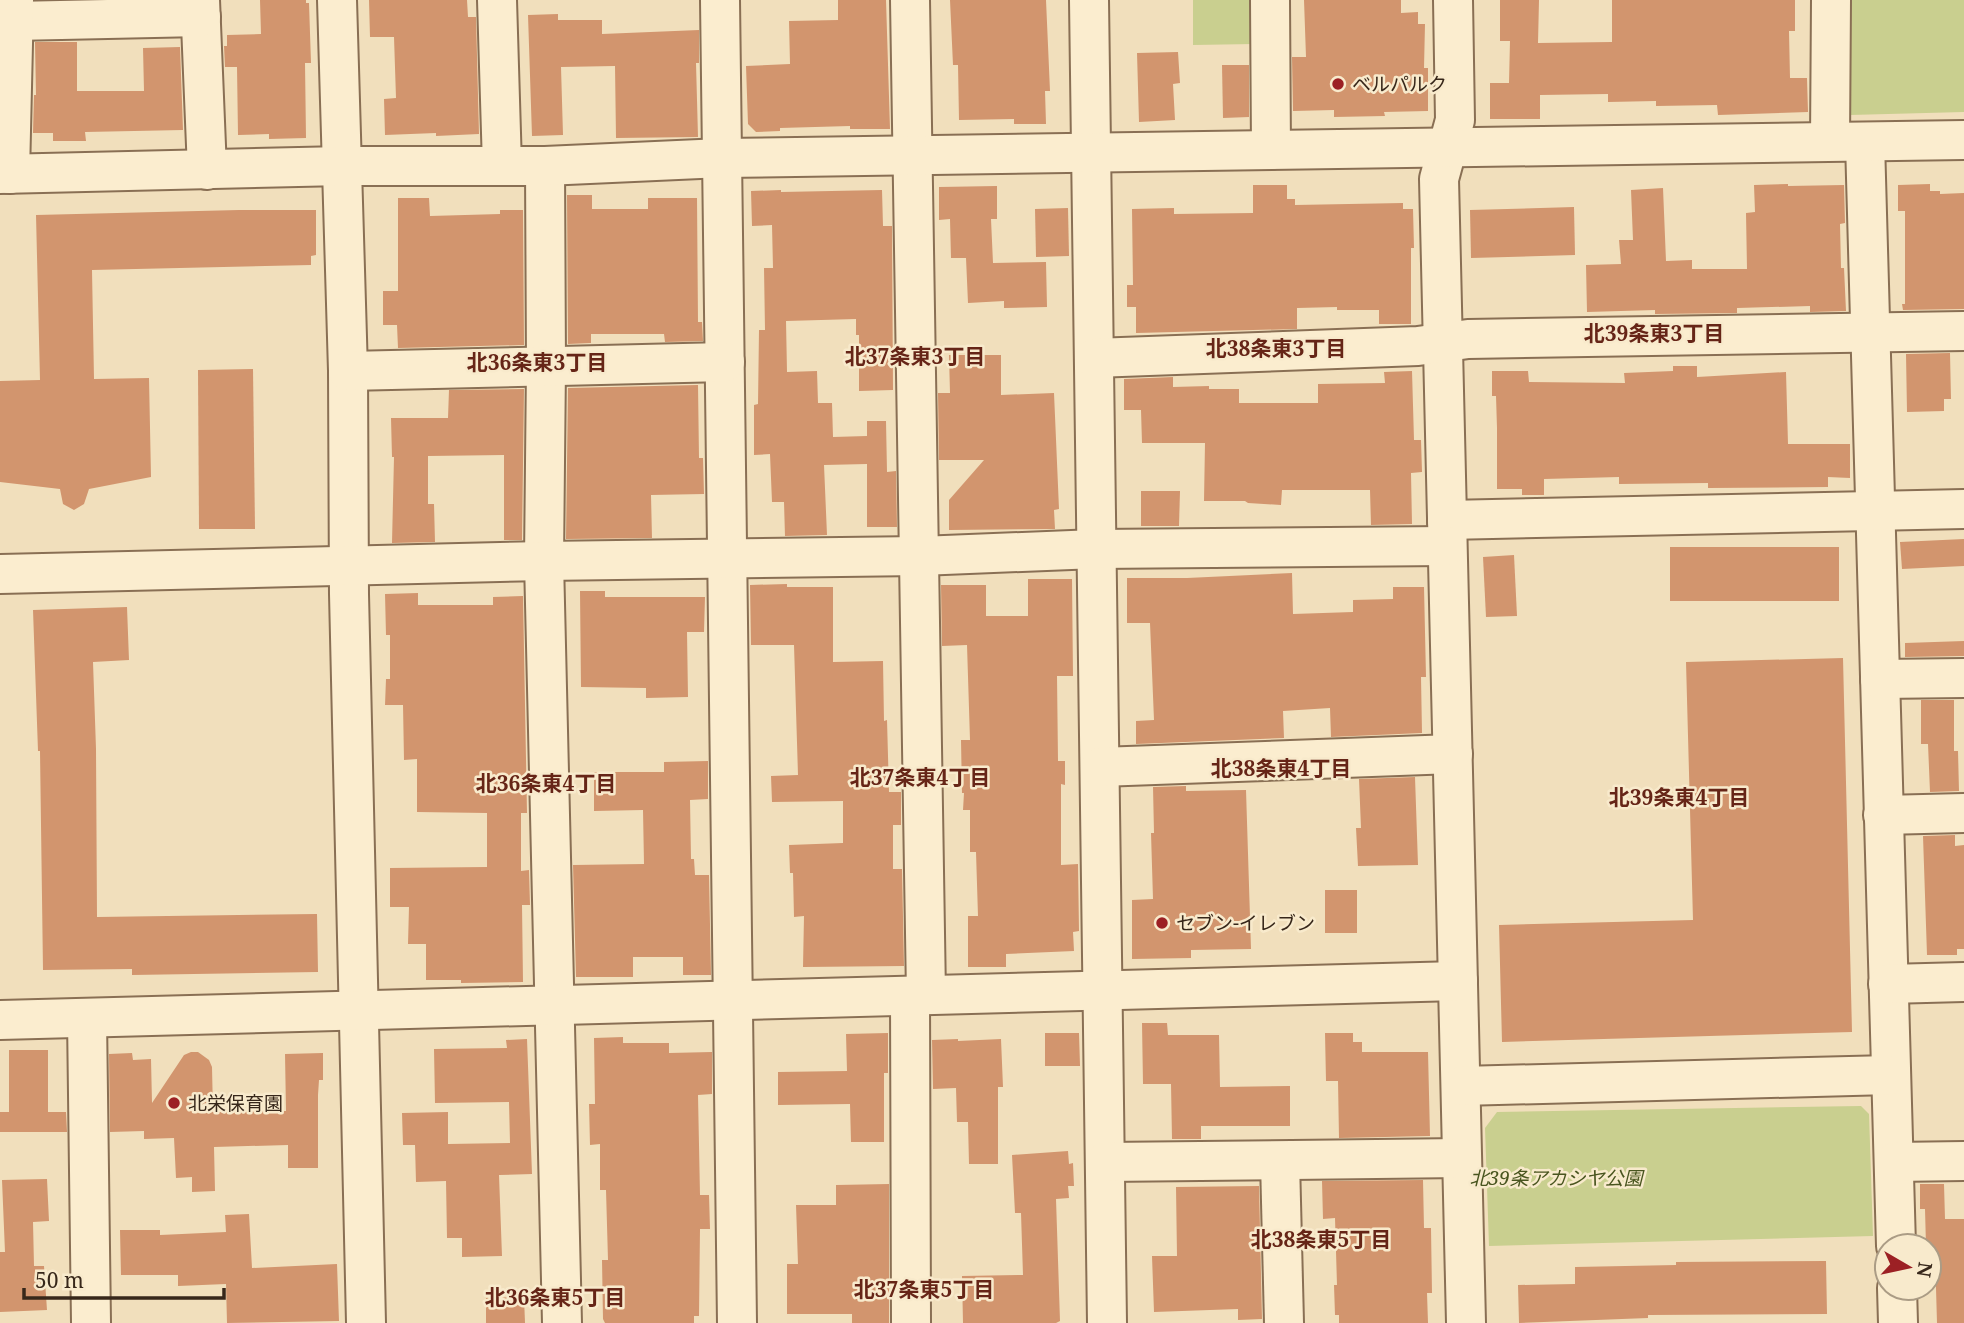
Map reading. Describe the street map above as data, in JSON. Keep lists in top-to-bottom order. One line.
{"districts":["北39条東3丁目","北38条東3丁目","北37条東3丁目","北36条東3丁目","北38条東4丁目","北37条東4丁目","北36条東4丁目","北39条東4丁目","北38条東5丁目","北37条東5丁目","北36条東5丁目"],"parks":["北39条アカシヤ公園"],"places":["ベルパルク","セブン-イレブン","北栄保育園"],"scale_bar":"50 m","north":"right"}
